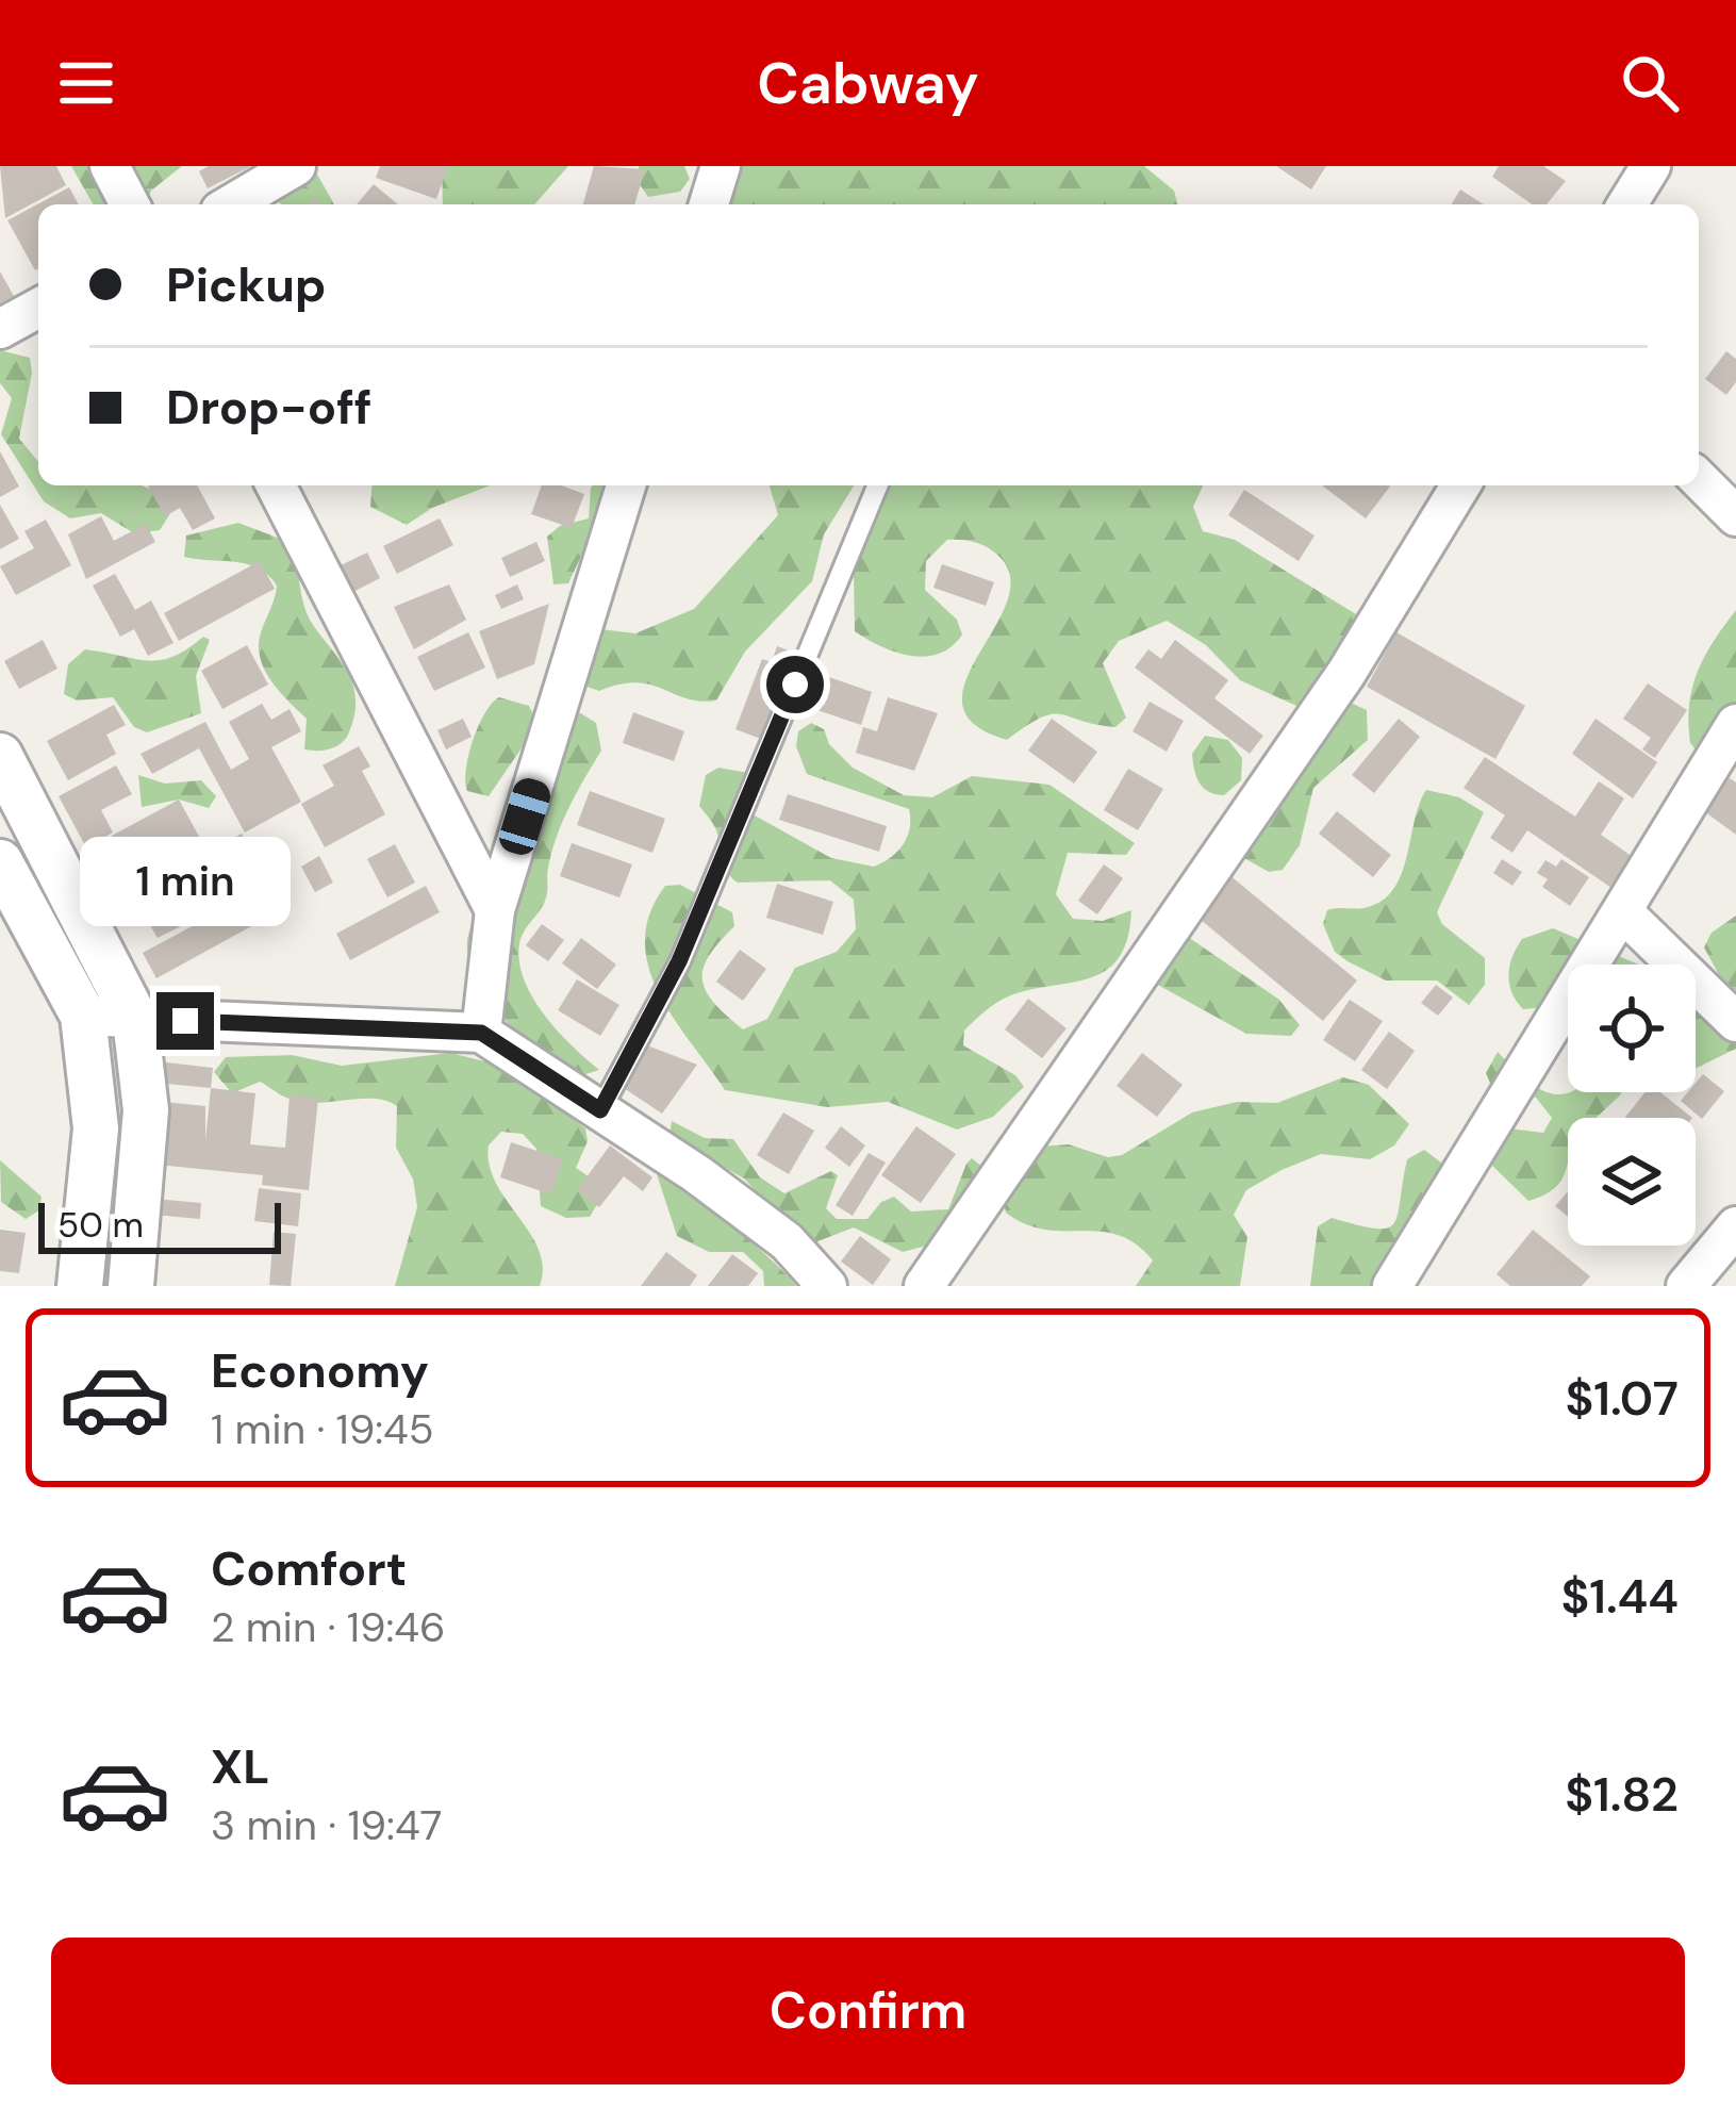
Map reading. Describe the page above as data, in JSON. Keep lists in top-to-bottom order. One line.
{"scale_bar":"50 m","page":{"header":"Cabway","banner":["Pickup","Drop-off"],"bubble":"1 min","scale":"50 m","list":[{"name":"Economy","note":"1 min · 19:45","value":"$1.07"},{"name":"Comfort","note":"2 min · 19:46","value":"$1.44"},{"name":"XL","note":"3 min · 19:47","value":"$1.82"}],"buttons":"Confirm"}}
